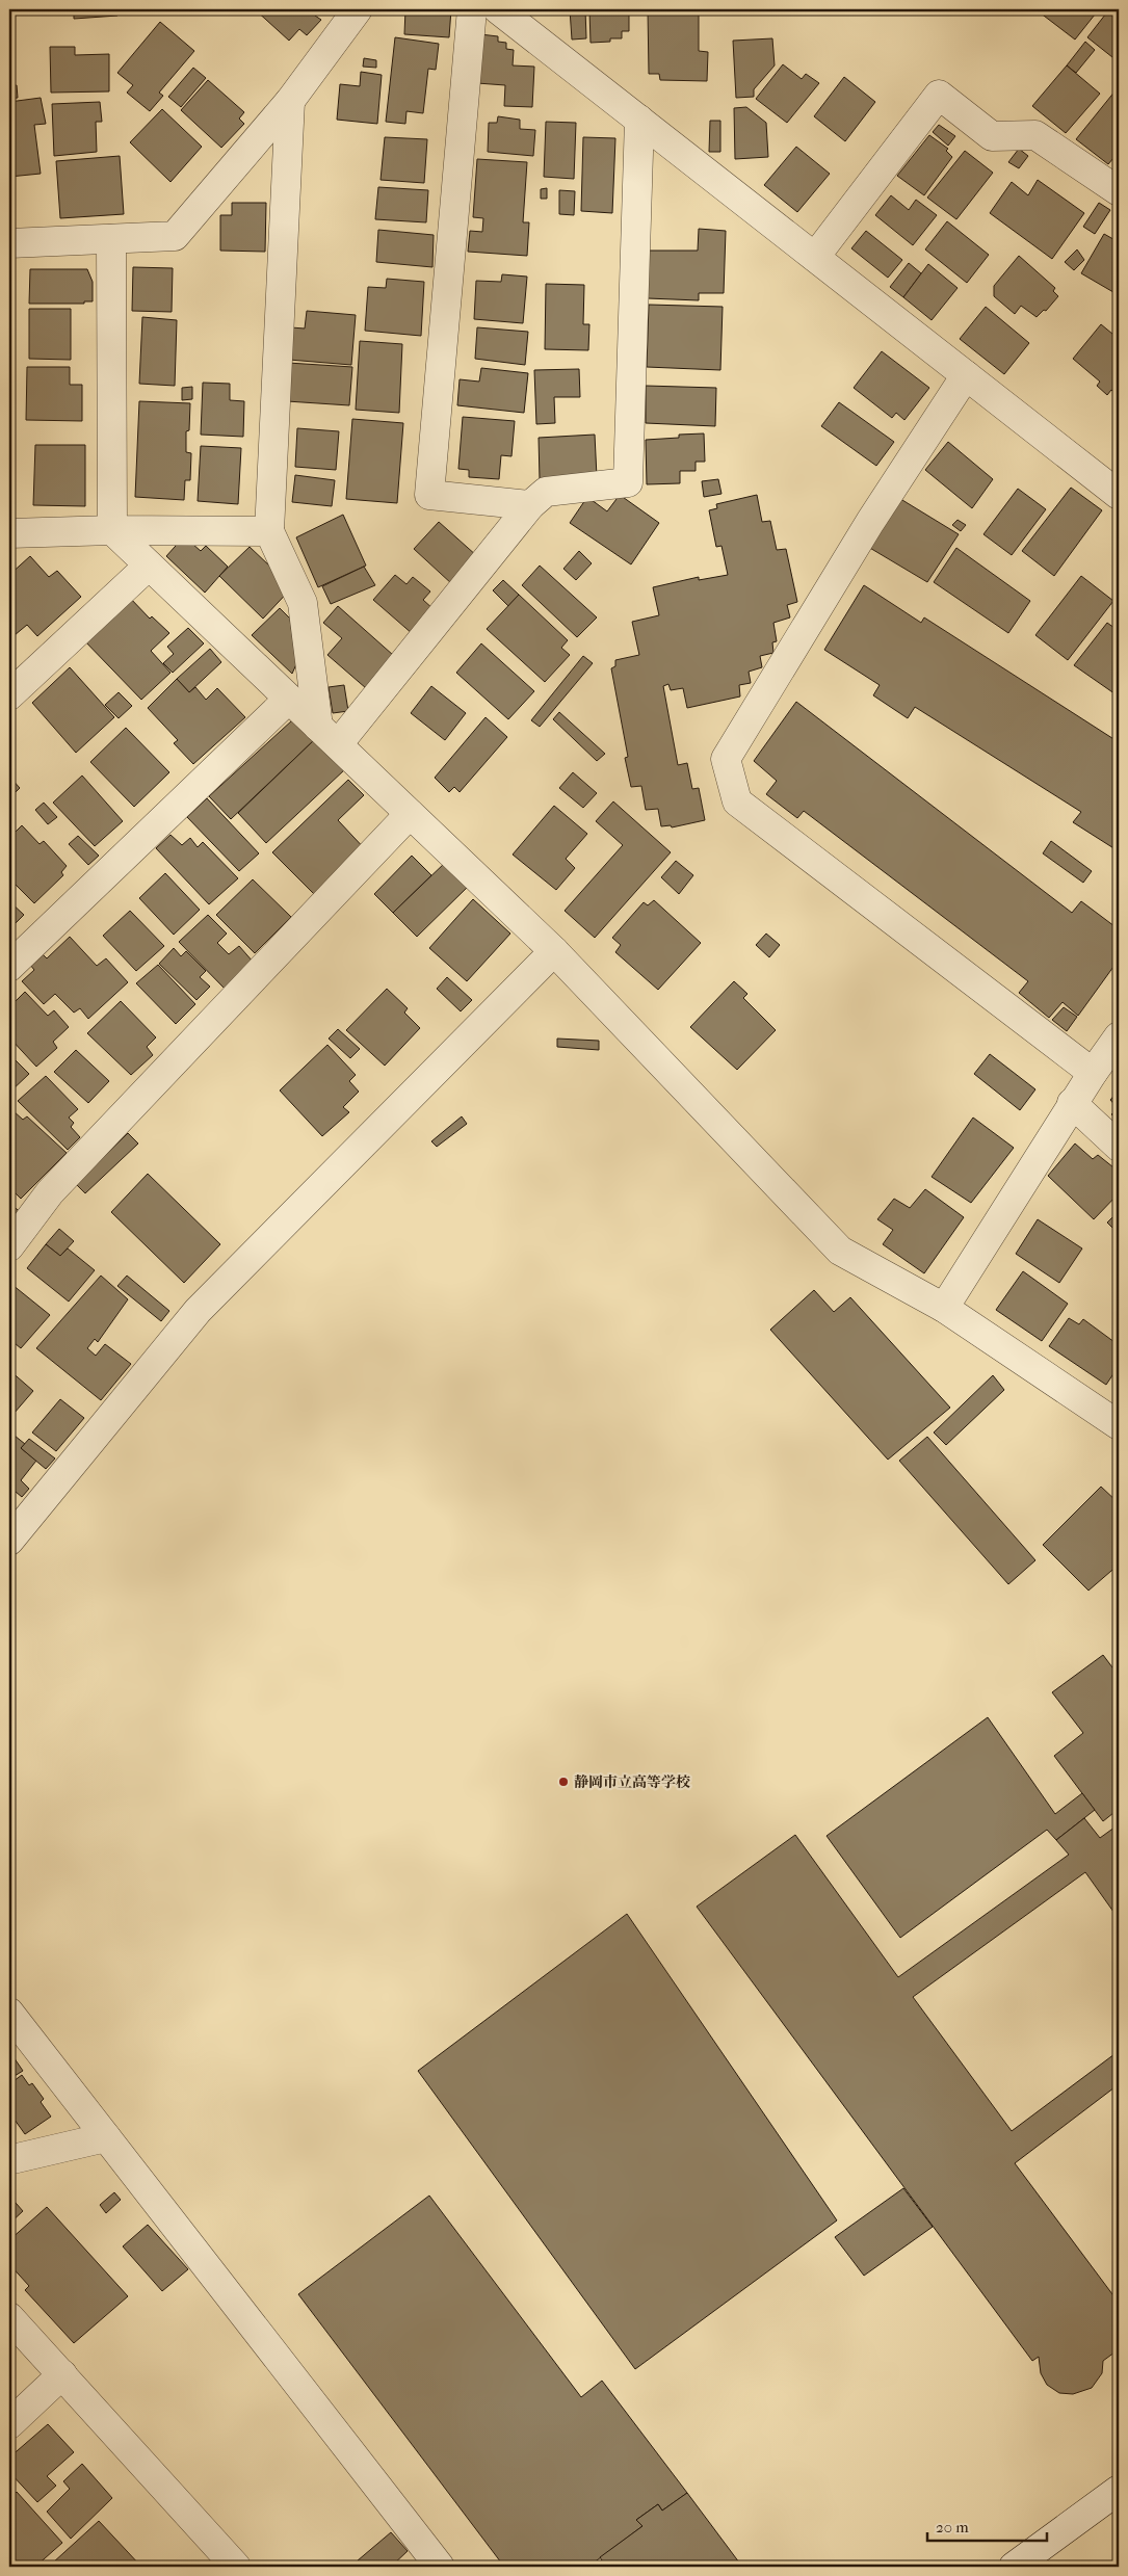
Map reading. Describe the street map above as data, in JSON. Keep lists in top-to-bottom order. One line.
{"places":["静岡市立高等学校"],"scale_bar":"20 m"}
